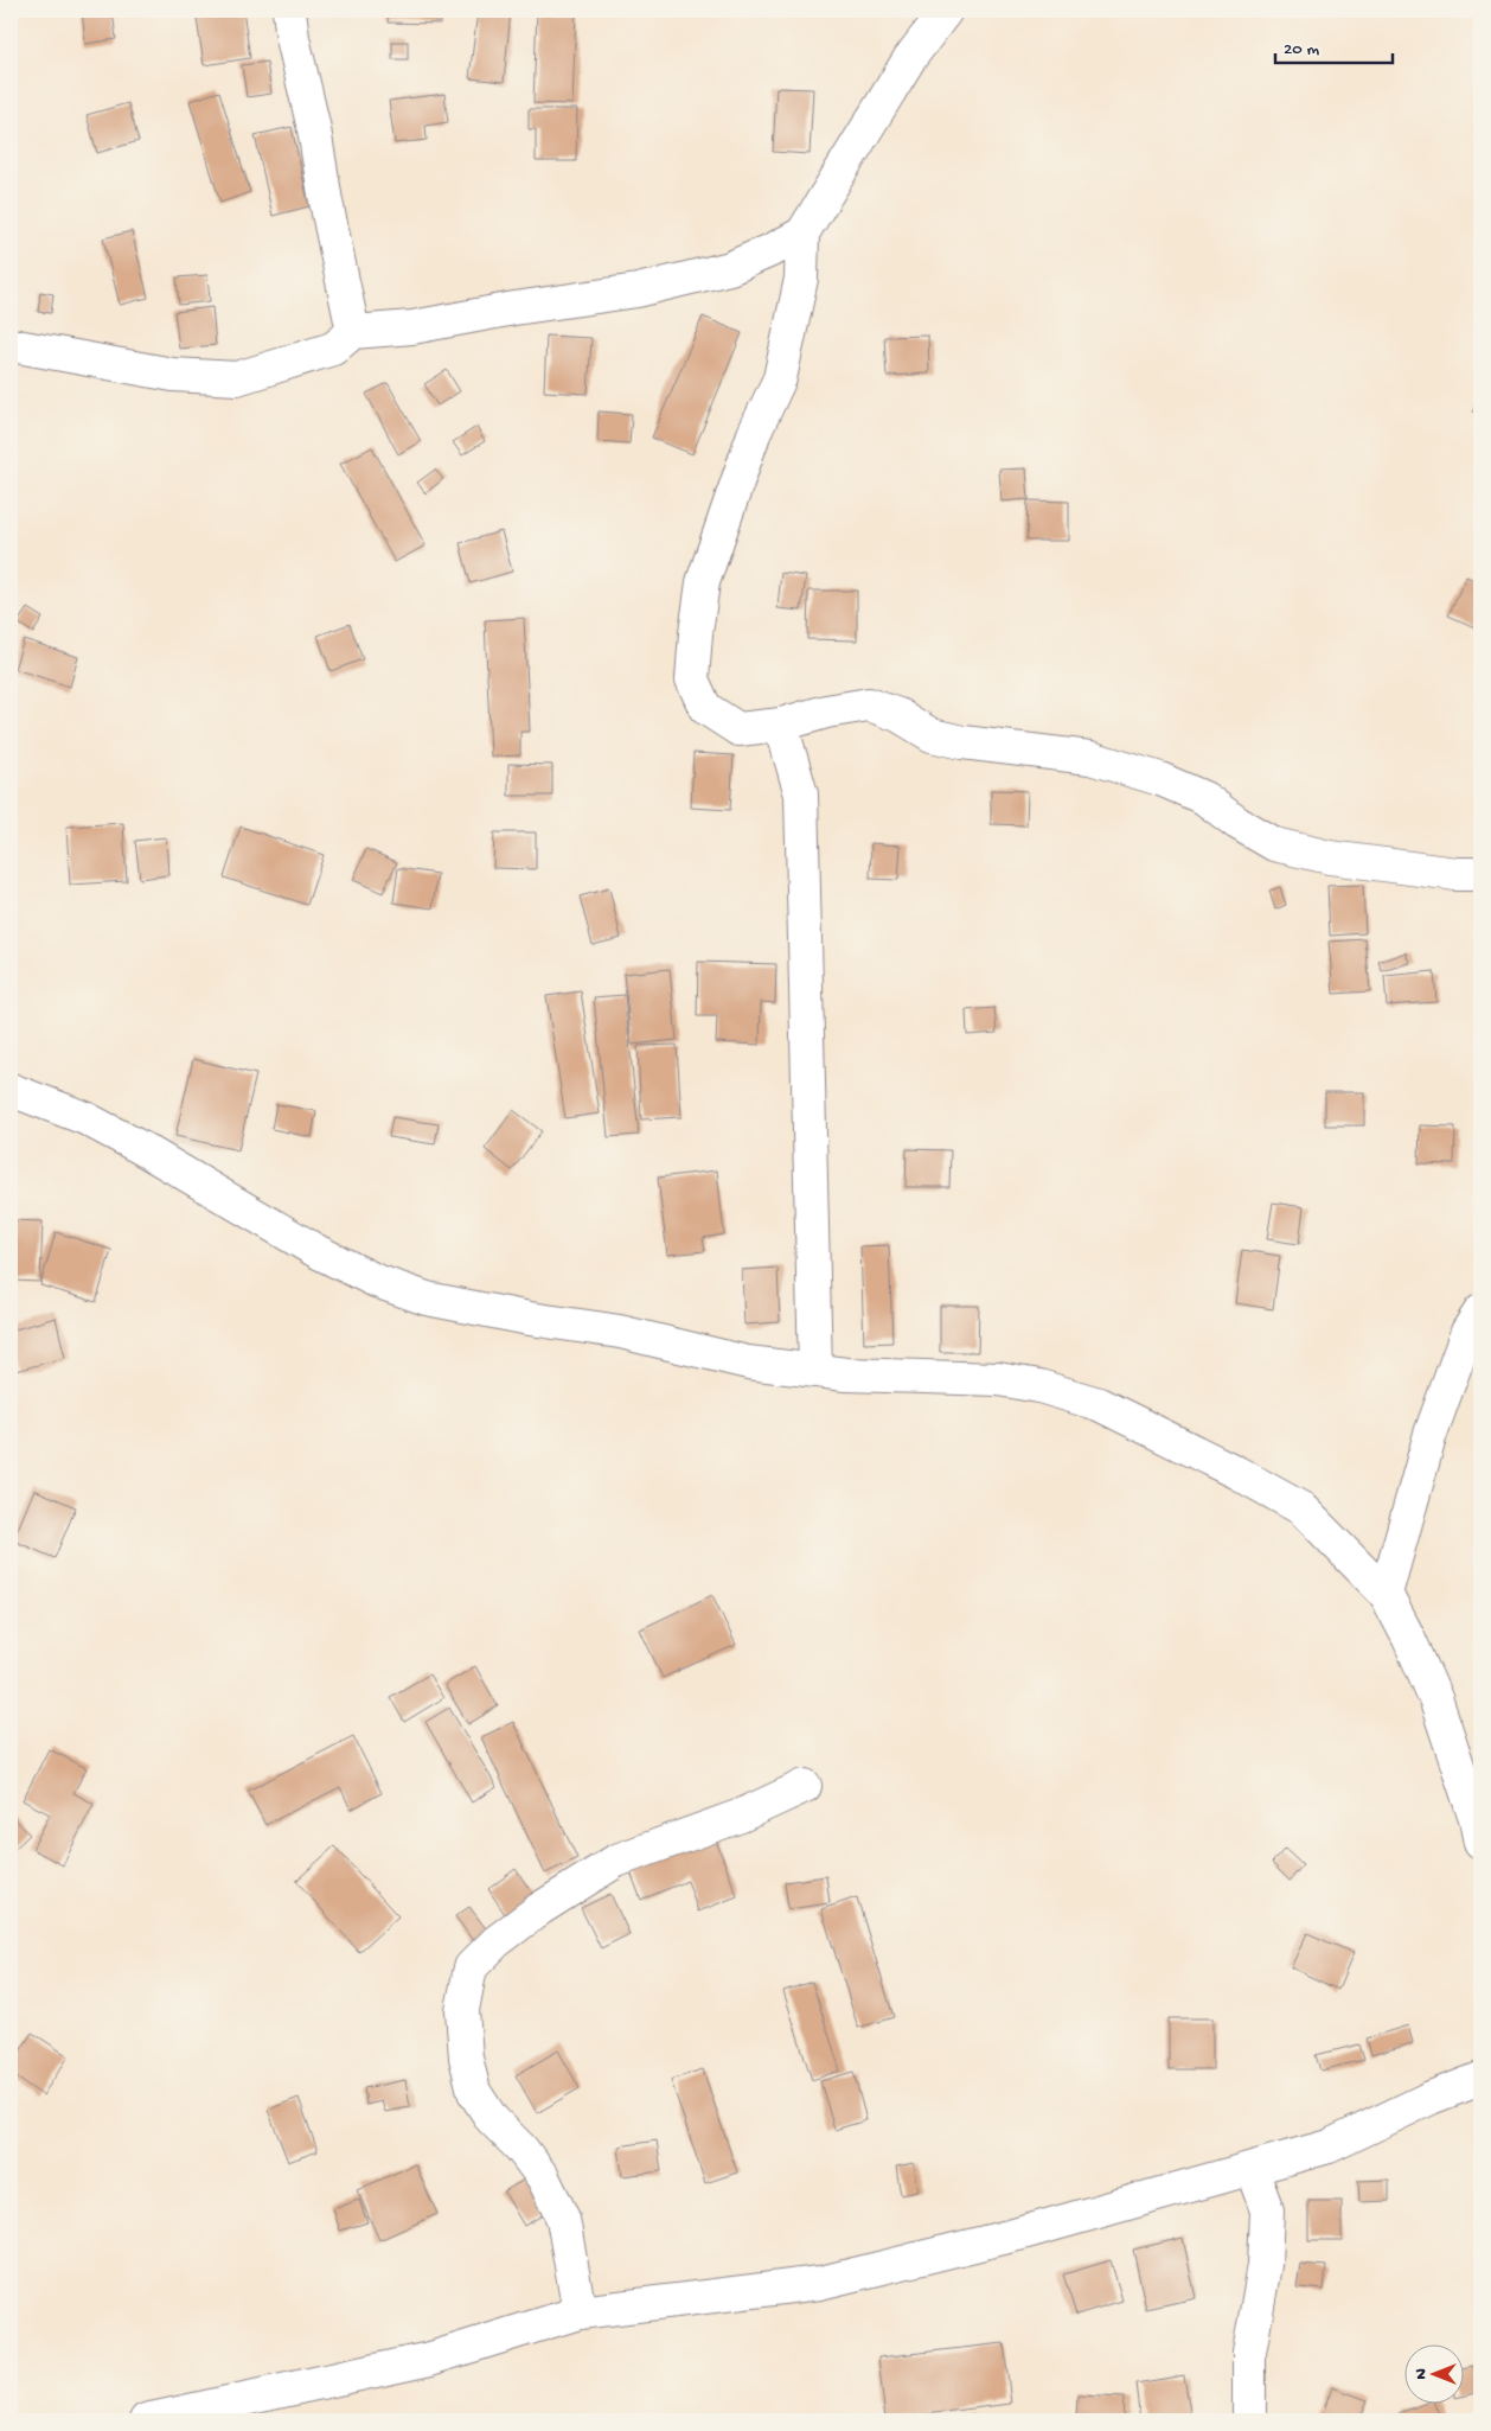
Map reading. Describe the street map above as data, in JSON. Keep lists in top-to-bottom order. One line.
{"scale_bar":"20 m","north":"left"}
